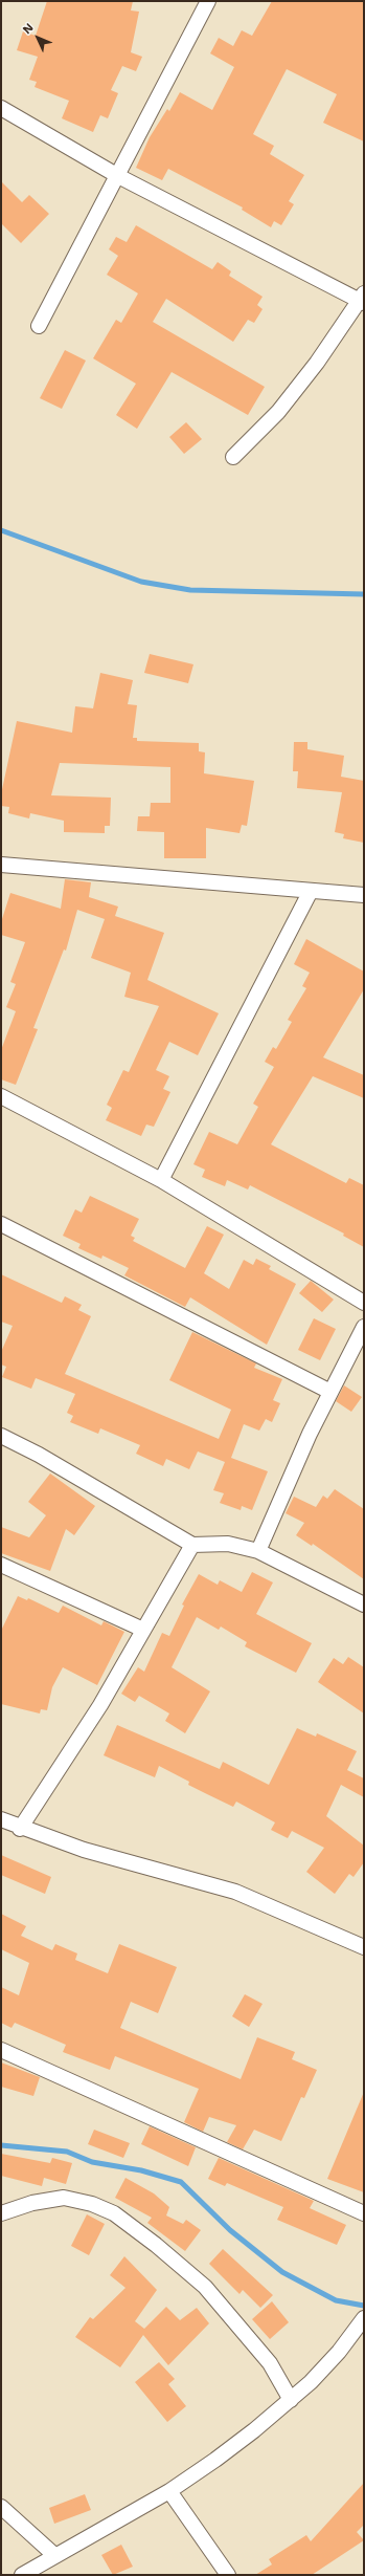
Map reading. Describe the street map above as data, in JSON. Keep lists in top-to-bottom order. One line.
{"north":"top left"}
